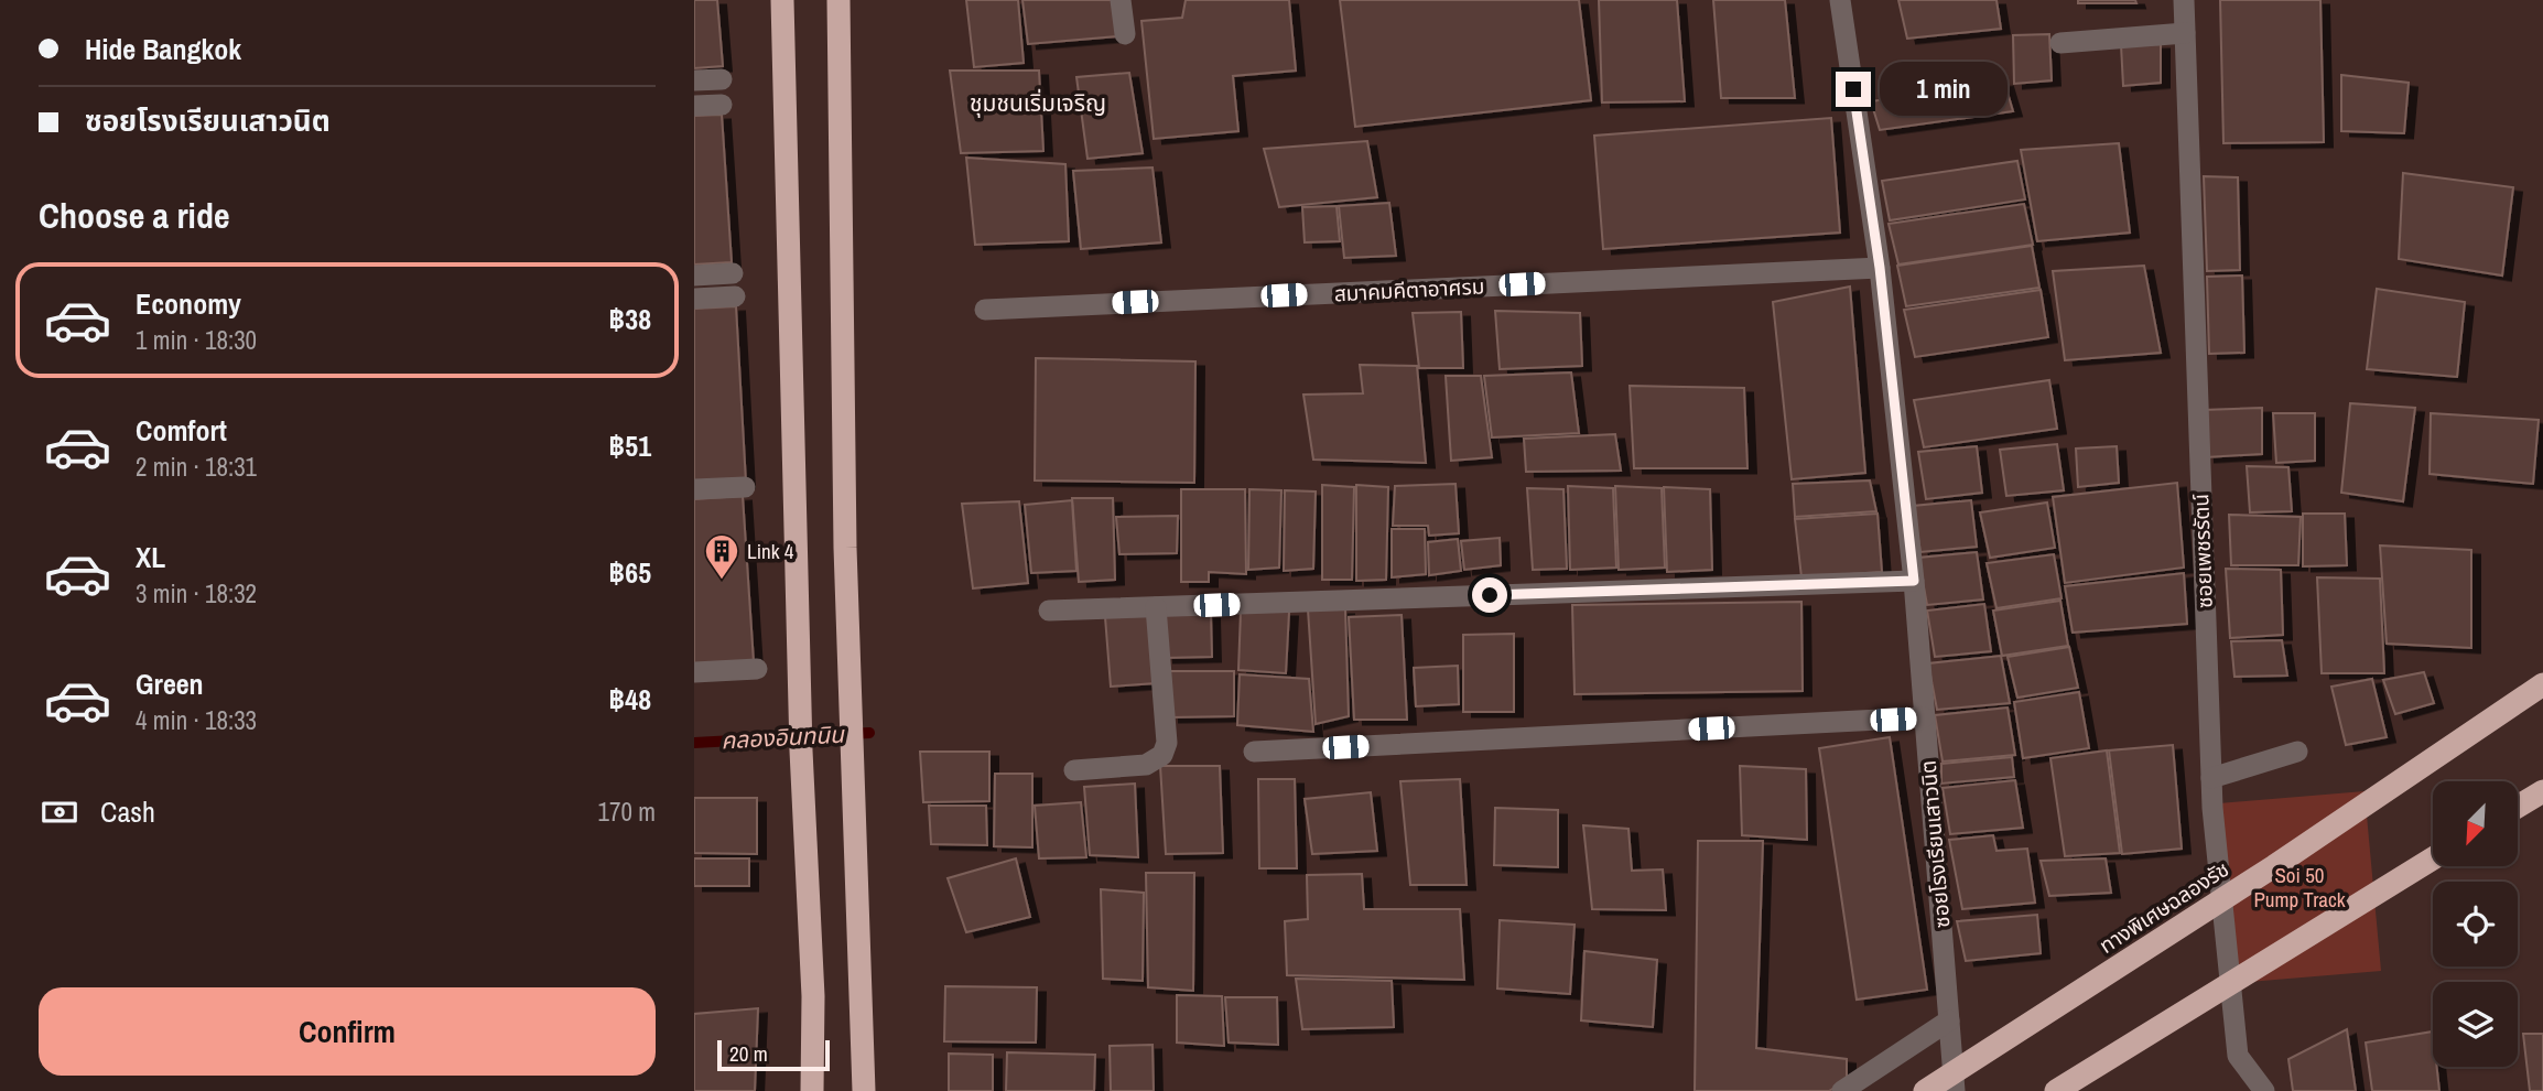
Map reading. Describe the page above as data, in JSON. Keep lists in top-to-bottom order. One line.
{"streets":{"highway":["ทางพิเศษฉลองรัช"],"street":["สมาคมคีตาอาศรม","ซอยเพชรรัตน์","ซอยโรงเรียนเสาวนิต"]},"crossings":[["สมาคมคีตาอาศรม","ซอยโรงเรียนเสาวนิต"]],"districts":["ชุมชนเริ่มเจริญ"],"water":["คลองอินทนิน"],"parks":["Soi 50 Pump Track"],"places":{"building":["Link 4"]},"scale_bar":"20 m","north":"bottom left","page":{"banner":["Hide Bangkok","ซอยโรงเรียนเสาวนิต"],"bubble":"1 min","heading":"Choose a ride","list":[{"name":"Economy","note":"1 min · 18:30","value":"฿38"},{"name":"Comfort","note":"2 min · 18:31","value":"฿51"},{"name":"XL","note":"3 min · 18:32","value":"฿65"},{"name":"Green","note":"4 min · 18:33","value":"฿48"}],"pay":["Cash","170 m"],"buttons":"Confirm","scale":"20 m"}}
